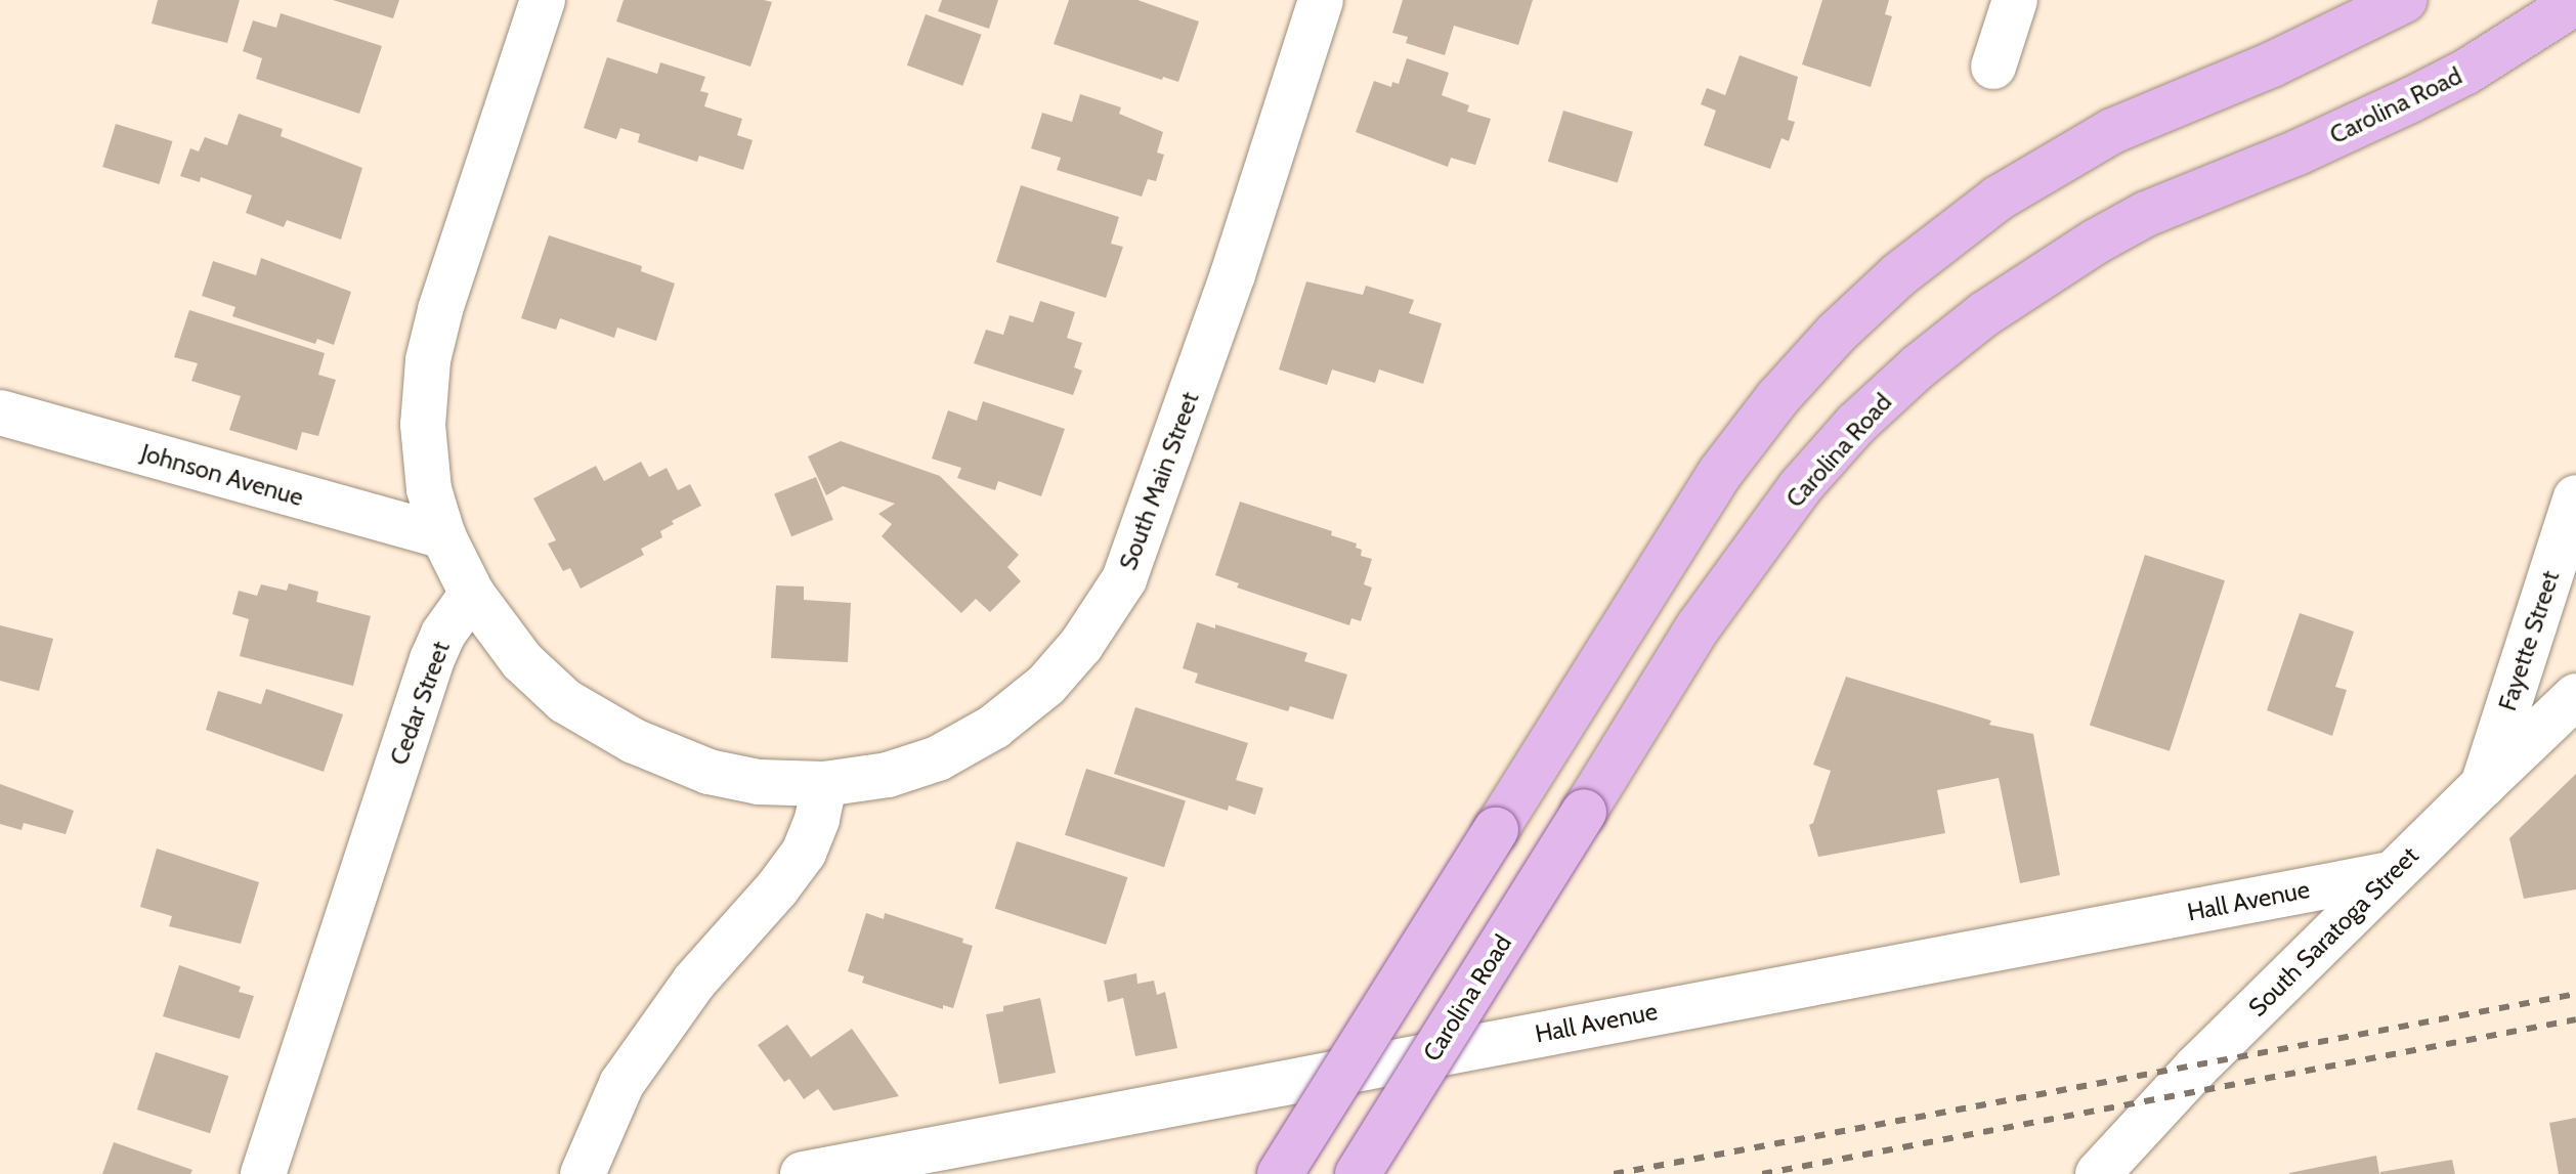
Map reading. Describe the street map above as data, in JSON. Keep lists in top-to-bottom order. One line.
{"streets":{"main road":["Carolina Road"],"street":["Johnson Avenue","South Main Street","Fayette Street","Cedar Street","Hall Avenue","South Saratoga Street"]},"crossings":[["Fayette Street","South Saratoga Street"],["Hall Avenue","South Saratoga Street"]]}
